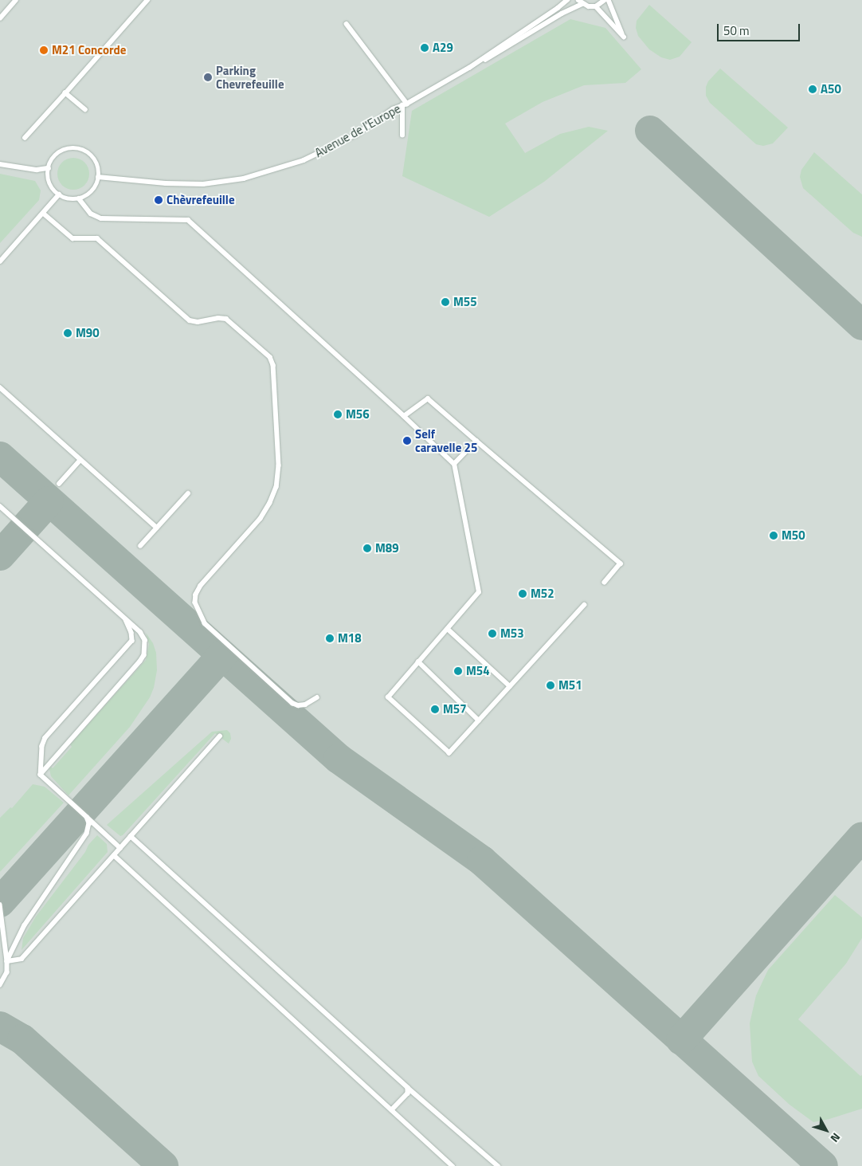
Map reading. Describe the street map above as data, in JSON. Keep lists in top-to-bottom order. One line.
{"streets":{"lane":["Avenue de l'Europe"]},"places":["A29","M21 Concorde","Parking Chevrefeuille","A50","Chèvrefeuille","M55","M90","M56","Self caravelle 25","M50","M89","M52","M53","M18","M54","M51","M57"],"scale_bar":"50 m","north":"bottom right"}
